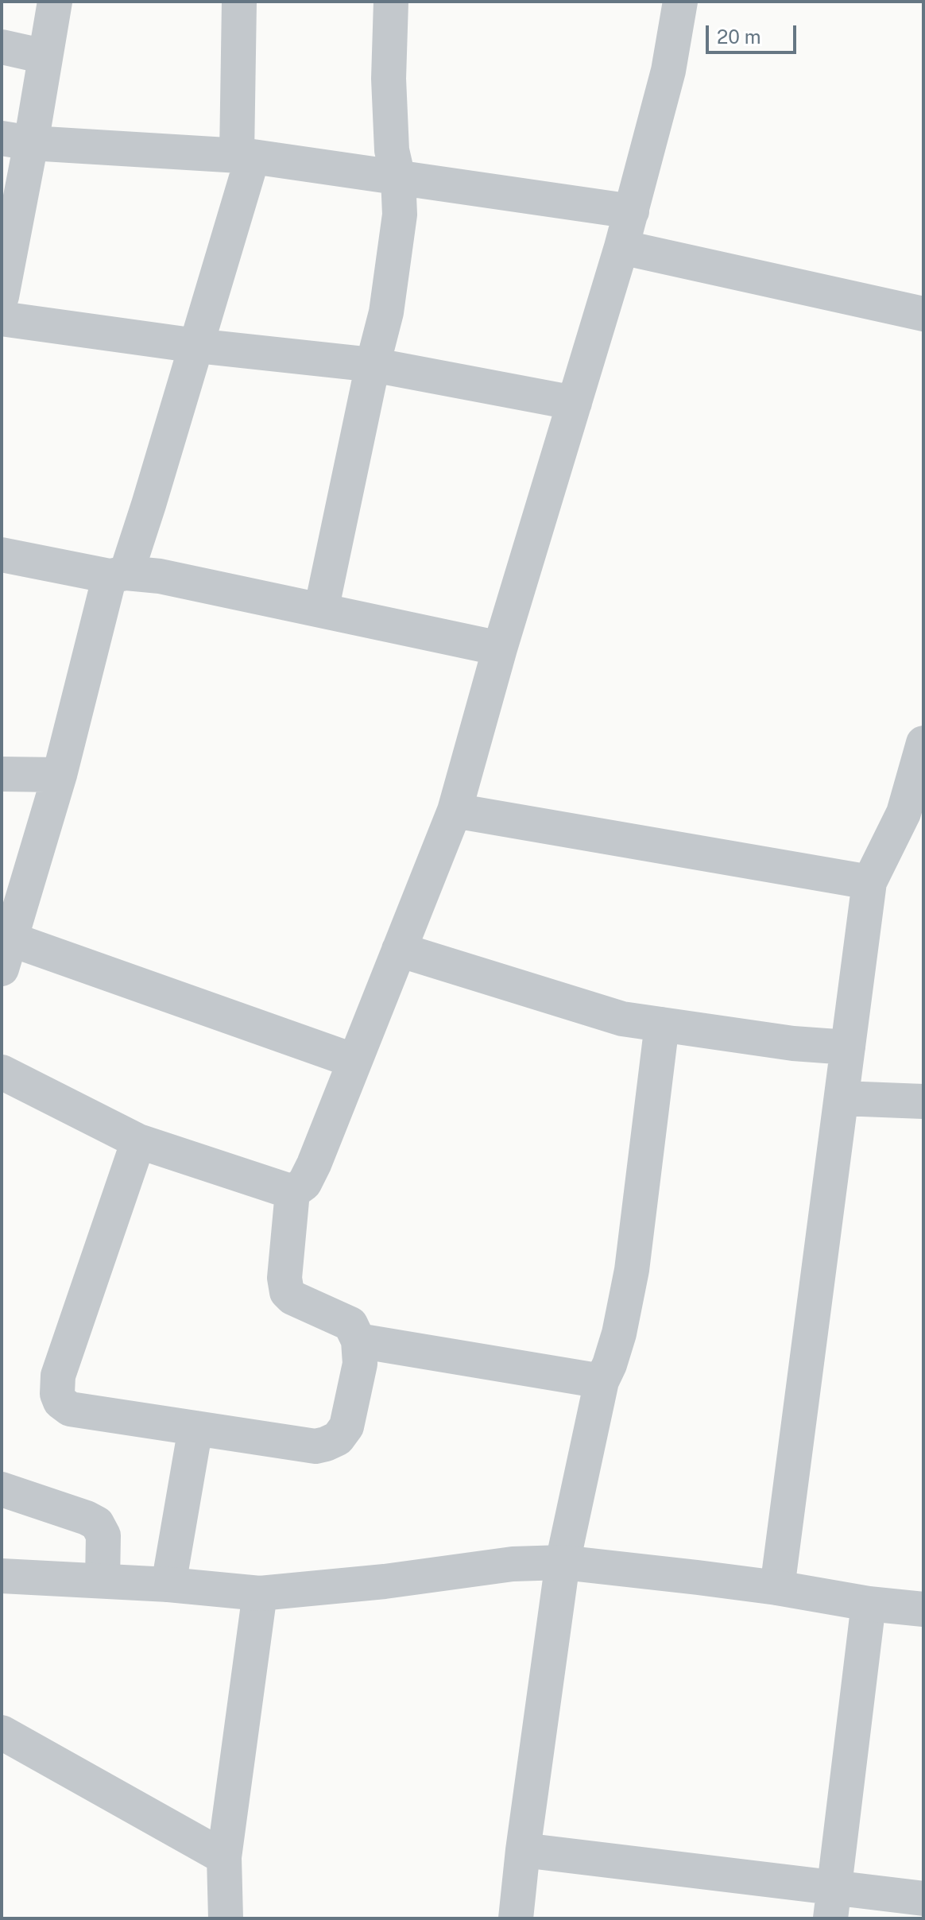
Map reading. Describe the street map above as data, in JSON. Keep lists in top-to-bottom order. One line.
{"scale_bar":"20 m"}
